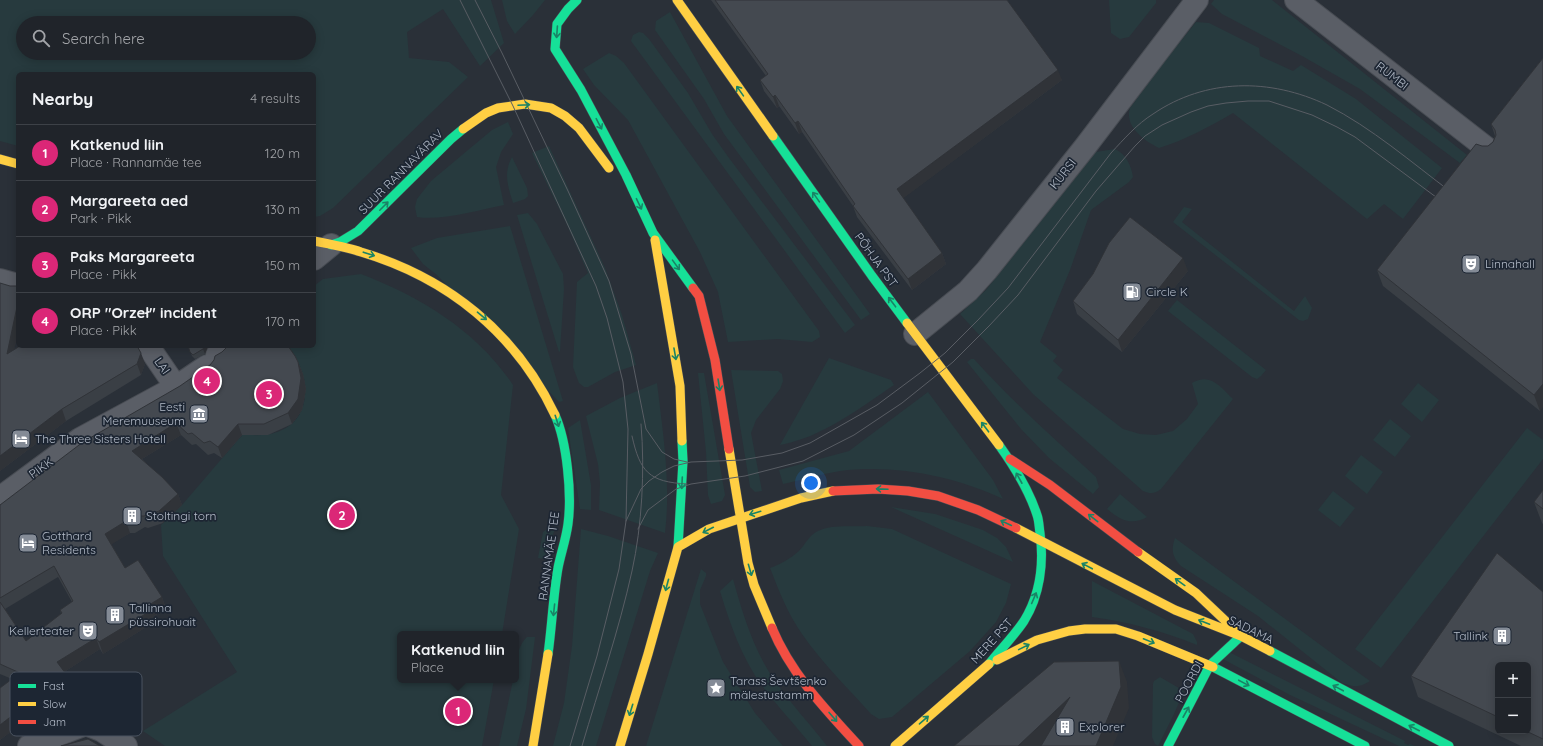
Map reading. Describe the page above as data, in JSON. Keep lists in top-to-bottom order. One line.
{"streets":{"main road":["SUUR RANNAVÄRAV","PÕHJA PST","RANNAMÄE TEE","SADAMA","MERE PST","POORDI"],"street":["RUMBI","KURSI","LAI","PIKK"]},"crossings":[["SUUR RANNAVÄRAV","RANNAMÄE TEE"],["KURSI","PÕHJA PST"],["PÕHJA PST","SADAMA"],["PÕHJA PST","MERE PST"],["LAI","PIKK"],["SADAMA","MERE PST"],["SADAMA","POORDI"]],"one_way":["SUUR RANNAVÄRAV","PÕHJA PST","RANNAMÄE TEE","MERE PST","POORDI"],"places":{"theatre":["Linnahall","Kellerteater"],"fuel station":["Circle K"],"museum":["Eesti Meremuuseum"],"hotel":["The Three Sisters Hotell","Gotthard Residents"],"building":["Stoltingi torn","Tallinna püssirohuait","Tallink","Explorer"],"place":["Tarass Ševtšenko mälestustamm"]},"legend":["Fast","Slow","Jam"],"page":{"search":"Search here","heading":["Nearby","4 results"],"list":[{"mark":"1","name":"Katkenud liin","note":"Place · Rannamäe tee","value":"120 m"},{"mark":"2","name":"Margareeta aed","note":"Park · Pikk","value":"130 m"},{"mark":"3","name":"Paks Margareeta","note":"Place · Pikk","value":"150 m"},{"mark":"4","name":"ORP \"Orzeł\" incident","note":"Place · Pikk","value":"170 m"}],"pins":["4","3","2","1"],"popup":["Katkenud liin","Place"],"map_buttons":["+","−"]}}
